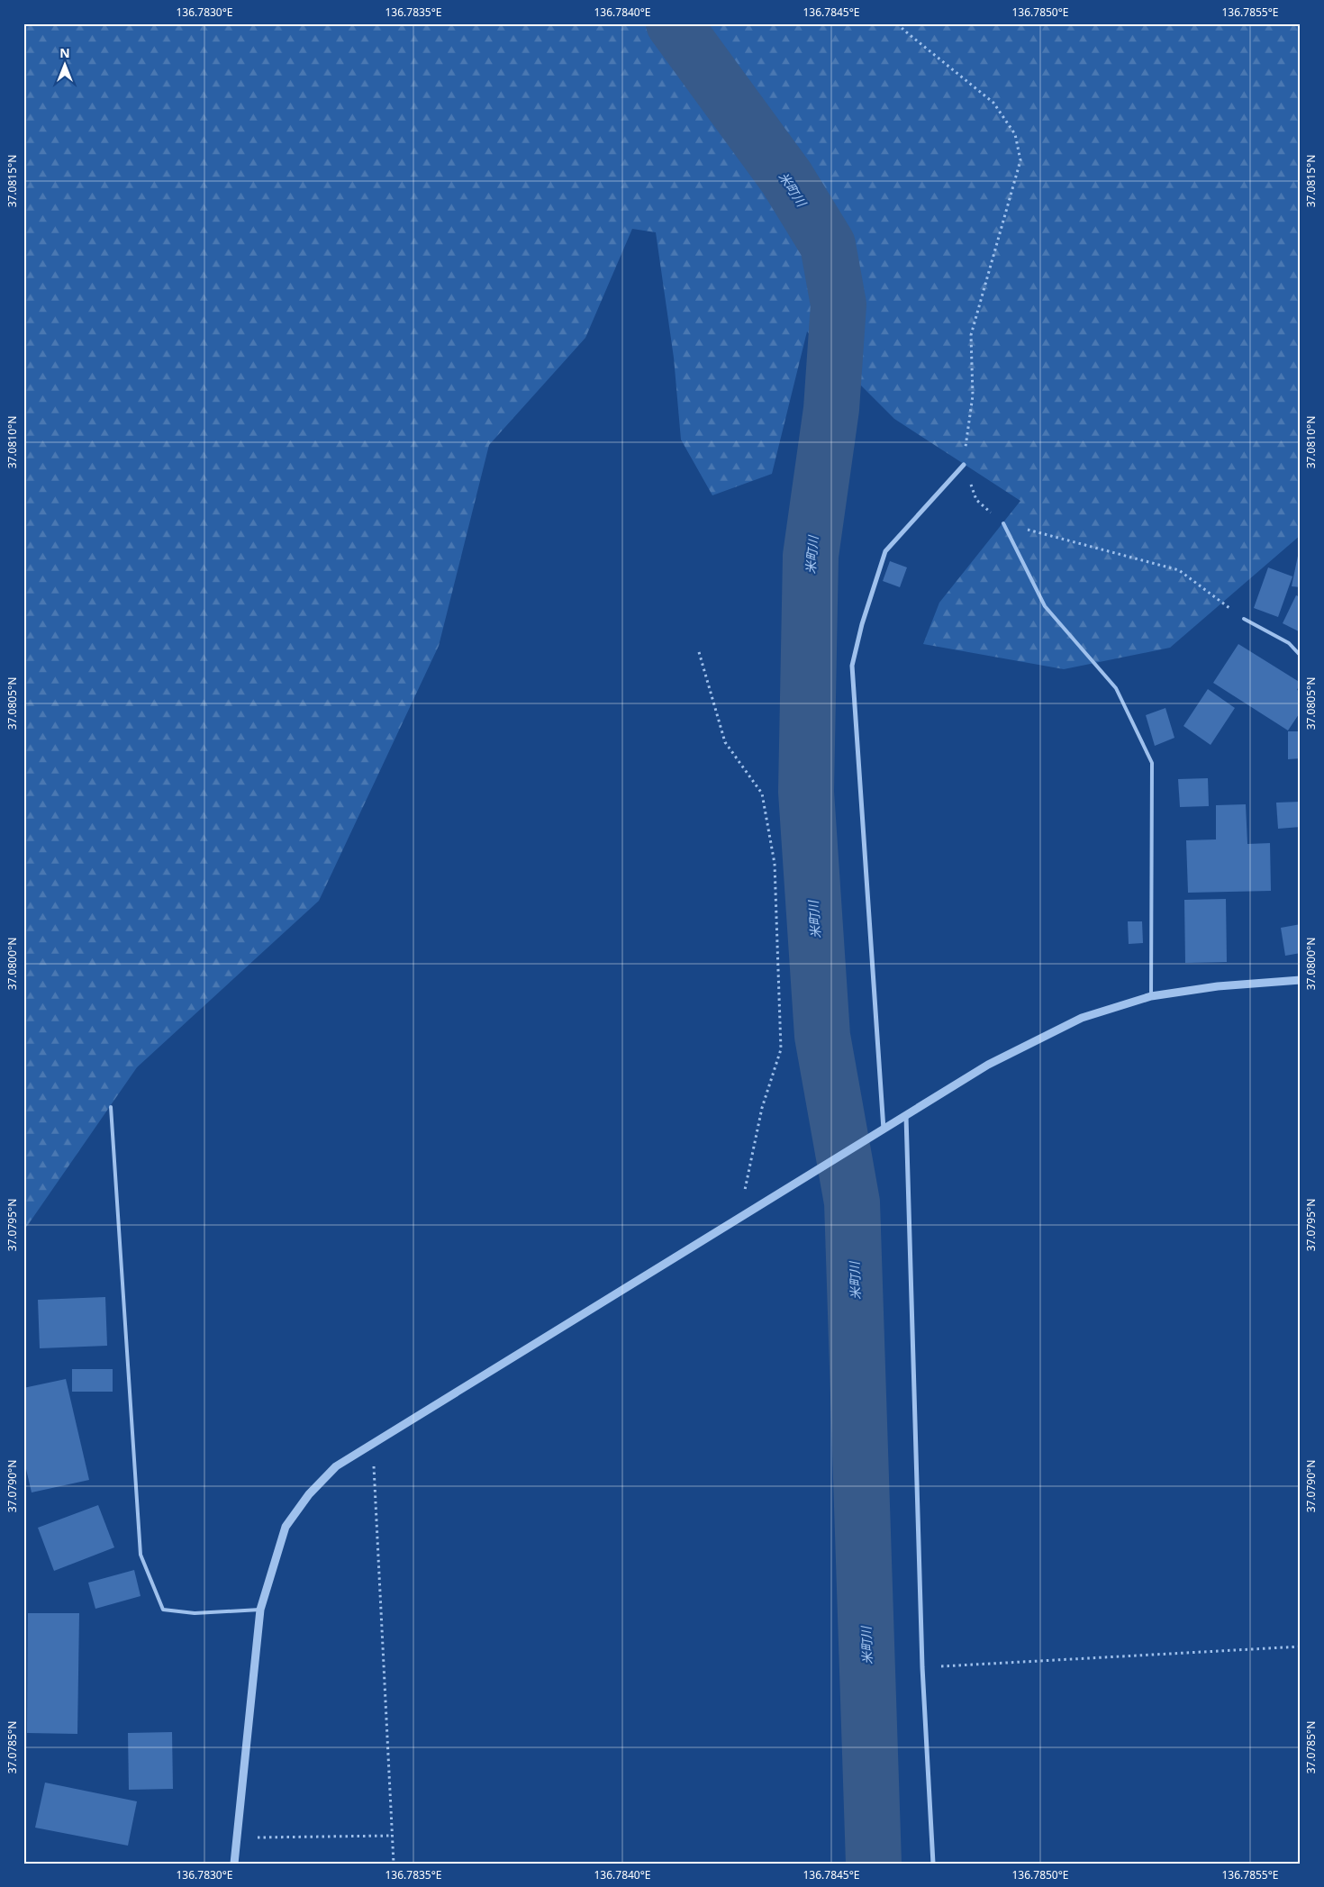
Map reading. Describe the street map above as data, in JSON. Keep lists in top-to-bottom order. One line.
{"water":["米町川"],"north":"top","coordinates":["136.7830°E","136.7835°E","136.7840°E","136.7845°E","136.7850°E","136.7855°E","37.0815°N","37.0810°N","37.0805°N","37.0800°N","37.0795°N","37.0790°N","37.0785°N"]}
